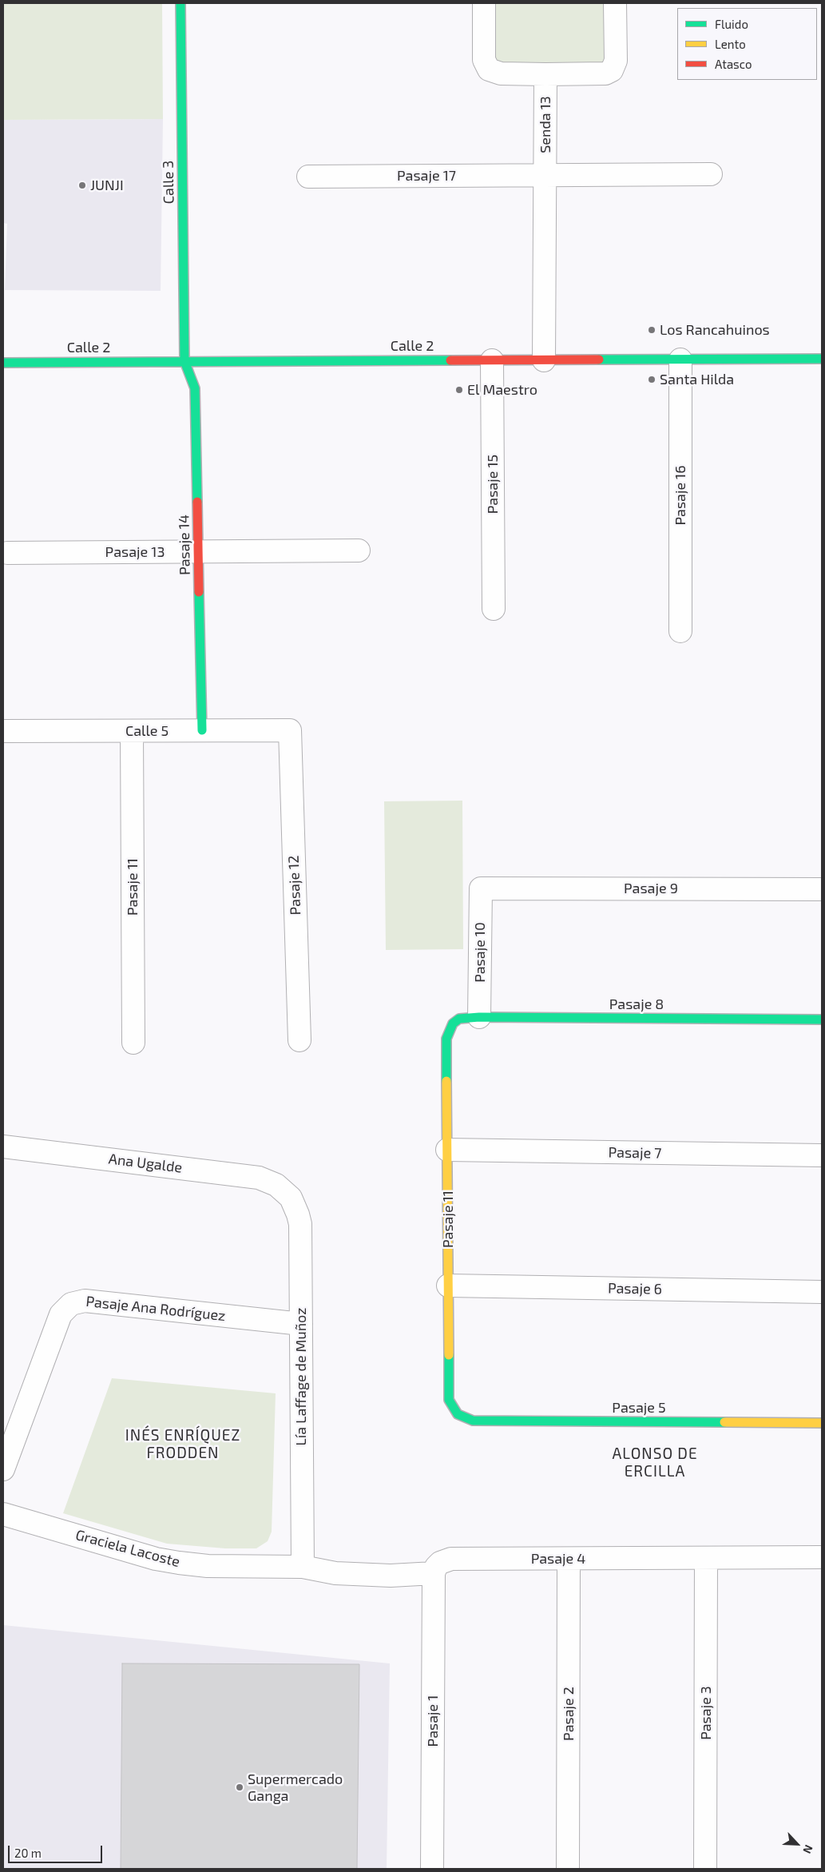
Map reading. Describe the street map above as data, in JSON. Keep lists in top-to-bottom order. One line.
{"streets":{"street":["Senda 13","Pasaje 17","Calle 3","Calle 2","Pasaje 15","Pasaje 16","Pasaje 14","Pasaje 13","Calle 5","Pasaje 12","Pasaje 11","Pasaje 9","Pasaje 10","Pasaje 8","Pasaje 7","Ana Ugalde","Pasaje 6","Pasaje Ana Rodríguez","Lía Laffage de Muñoz","Pasaje 5","Graciela Lacoste","Pasaje 4","Pasaje 3","Pasaje 2","Pasaje 1"]},"crossings":[["Senda 13","Pasaje 17"],["Calle 3","Calle 2"],["Calle 3","Pasaje 14"],["Calle 2","Pasaje 15"],["Calle 2","Pasaje 16"],["Calle 2","Pasaje 14"],["Pasaje 14","Pasaje 13"],["Pasaje 14","Calle 5"],["Calle 5","Pasaje 12"],["Calle 5","Pasaje 11"],["Pasaje 11","Pasaje 8"],["Pasaje 11","Pasaje 7"],["Pasaje 11","Pasaje 6"],["Pasaje 11","Pasaje 5"],["Pasaje 9","Pasaje 10"],["Pasaje 10","Pasaje 8"],["Ana Ugalde","Lía Laffage de Muñoz"],["Pasaje Ana Rodríguez","Lía Laffage de Muñoz"],["Lía Laffage de Muñoz","Graciela Lacoste"],["Pasaje 4","Pasaje 3"],["Pasaje 4","Pasaje 2"],["Pasaje 4","Pasaje 1"]],"districts":["INÉS ENRÍQUEZ FRODDEN","ALONSO DE ERCILLA"],"places":["JUNJI","Los Rancahuinos","Santa Hilda","El Maestro","Supermercado Ganga"],"legend":["Fluido","Lento","Atasco"],"scale_bar":"20 m","north":"bottom right"}
